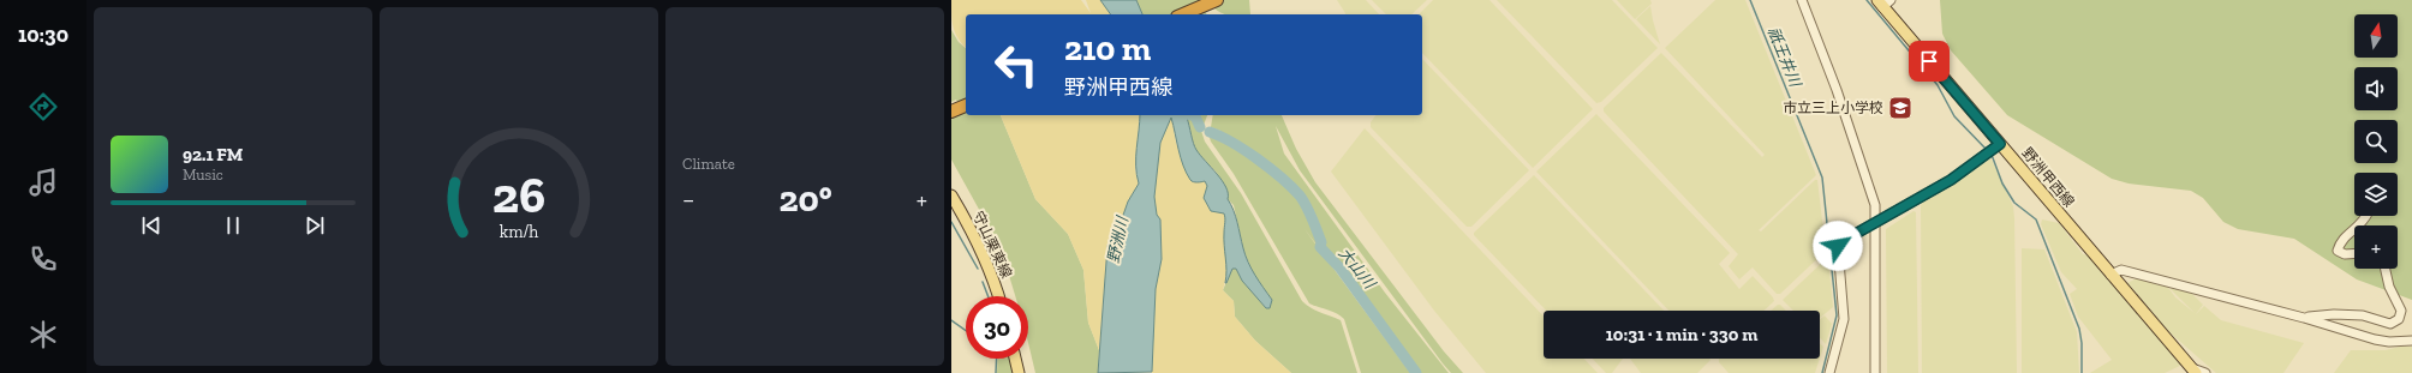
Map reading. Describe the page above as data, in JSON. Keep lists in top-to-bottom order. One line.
{"streets":{"main road":["野洲甲西線","守山栗東線"]},"water":["祇王井川","野洲川","大山川"],"places":{"school or university":["市立三上小学校"]},"north":"top","page":{"tabs":"10:30","tile":"Climate","map_buttons":"+","turn":["210 m","野洲甲西線"],"song":["92.1 FM","Music"],"heat":["−","20°","+"],"limit":"30","trip":"10:31 · 1 min · 330 m","gauge":["26","km/h"]}}
